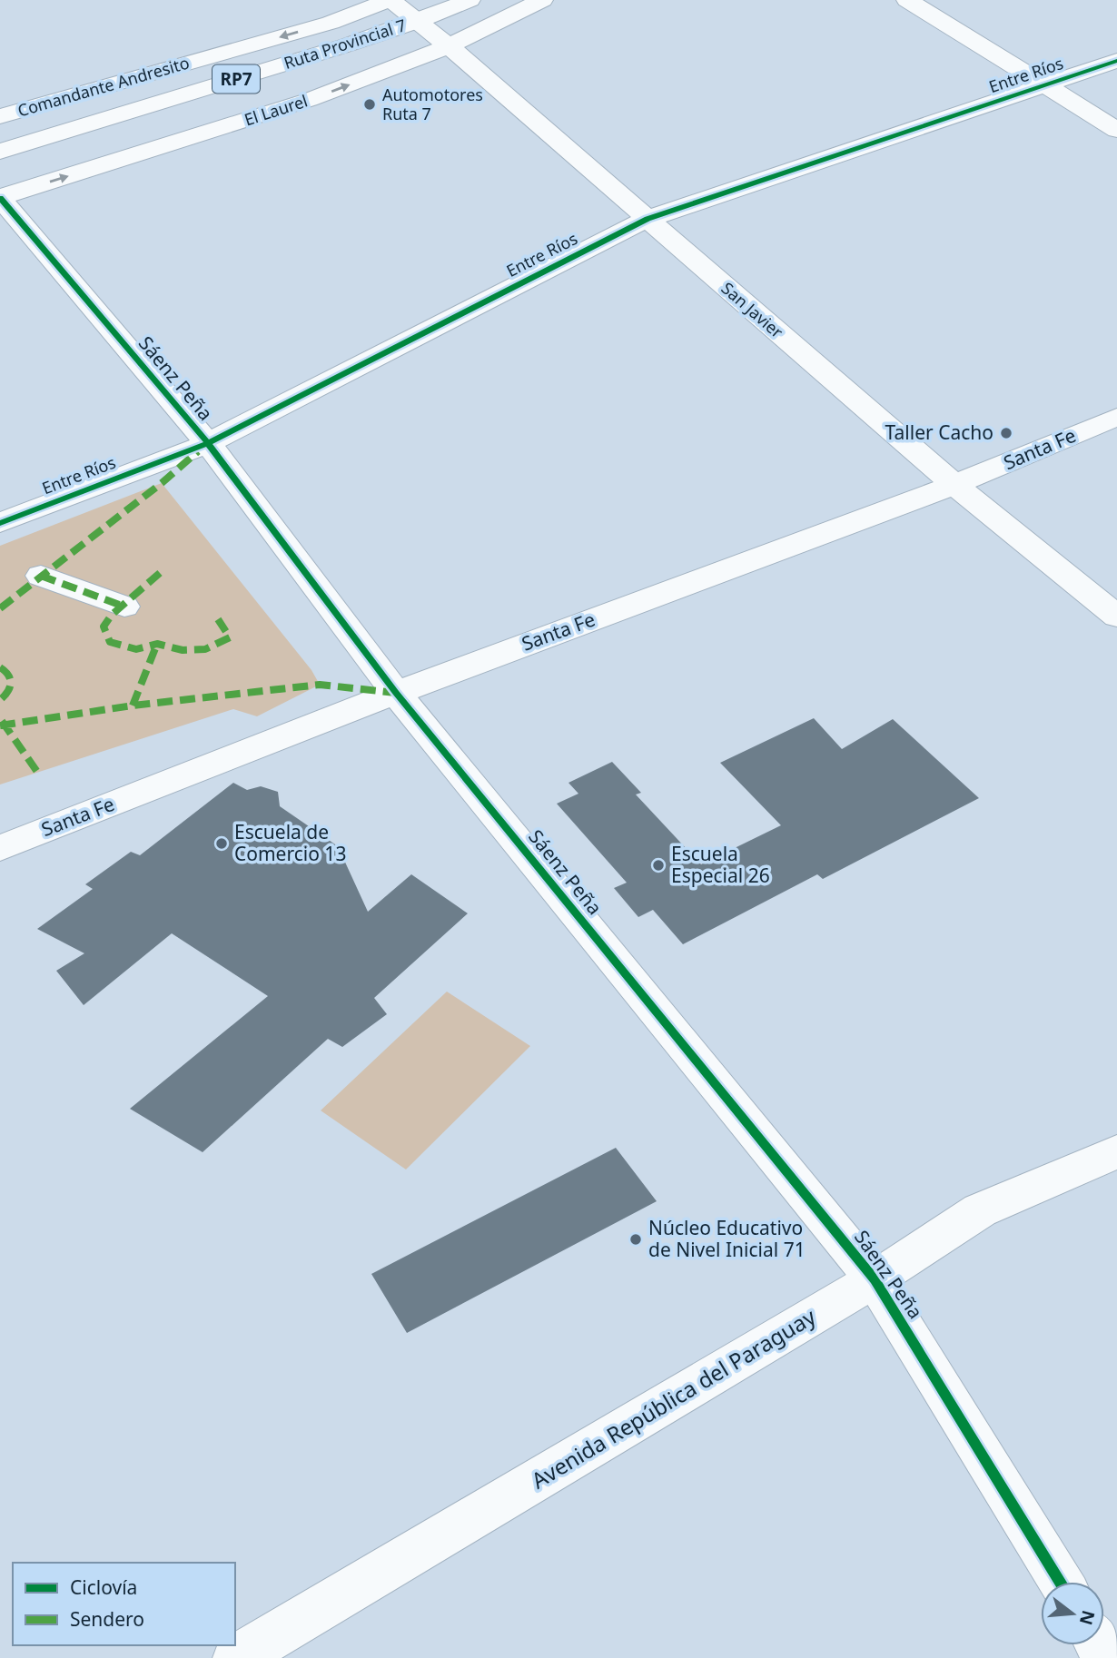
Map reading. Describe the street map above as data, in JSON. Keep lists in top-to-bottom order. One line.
{"streets":{"street":["Ruta Provincial 7","Entre Ríos","RP7","Comandante Andresito","El Laurel","San Javier","Sáenz Peña","Santa Fe","Avenida República del Paraguay"]},"crossings":[["Ruta Provincial 7","San Javier"],["Entre Ríos","San Javier"],["Entre Ríos","Sáenz Peña"],["Comandante Andresito","San Javier"],["El Laurel","San Javier"],["El Laurel","Sáenz Peña"],["San Javier","Santa Fe"],["Sáenz Peña","Santa Fe"],["Sáenz Peña","Avenida República del Paraguay"]],"one_way":["Comandante Andresito","El Laurel"],"places":["Automotores Ruta 7","Taller Cacho","Escuela de Comercio 13","Escuela Especial 26","Núcleo Educativo de Nivel Inicial 71"],"legend":["Ciclovía","Sendero"],"north":"right"}
